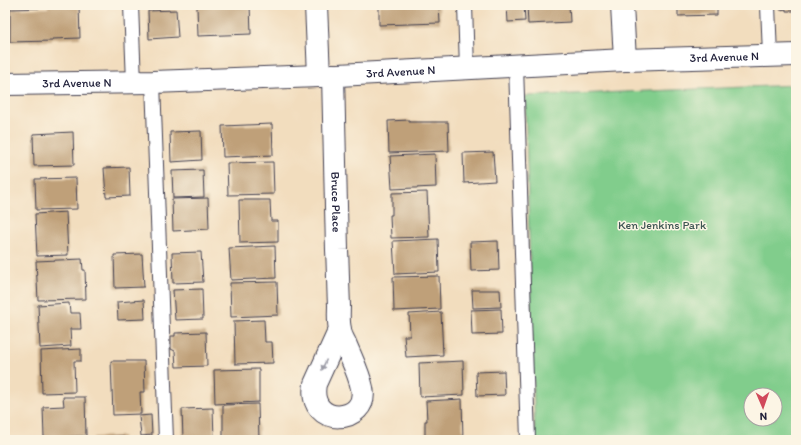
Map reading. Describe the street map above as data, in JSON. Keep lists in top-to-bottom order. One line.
{"streets":{"street":["3rd Avenue N","Bruce Place"]},"crossings":[["3rd Avenue N","Bruce Place"]],"parks":["Ken Jenkins Park"],"north":"bottom"}
